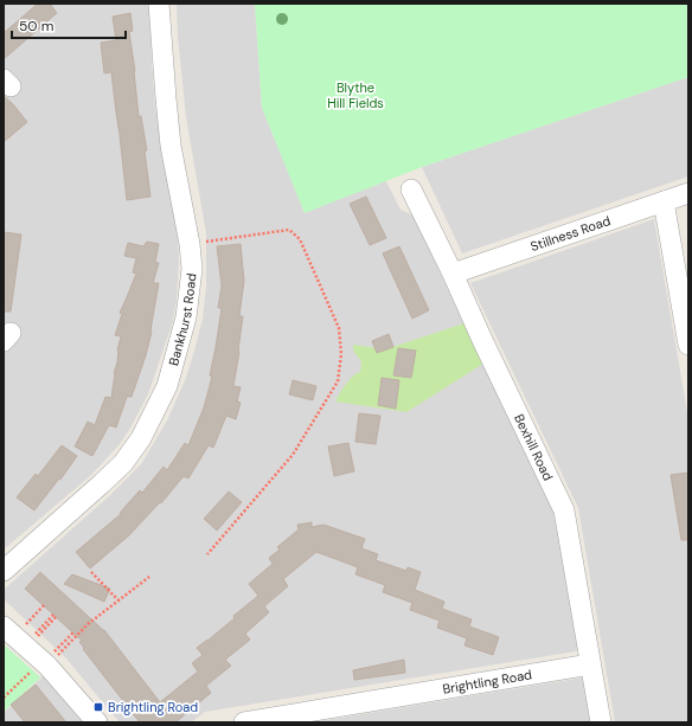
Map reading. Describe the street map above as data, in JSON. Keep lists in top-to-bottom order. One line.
{"streets":{"street":["Stillness Road","Bankhurst Road","Bexhill Road","Brightling Road"]},"crossings":[["Stillness Road","Bexhill Road"],["Bexhill Road","Brightling Road"]],"parks":["Blythe Hill Fields"],"places":{"transit":["Brightling Road"]},"scale_bar":"50 m"}
